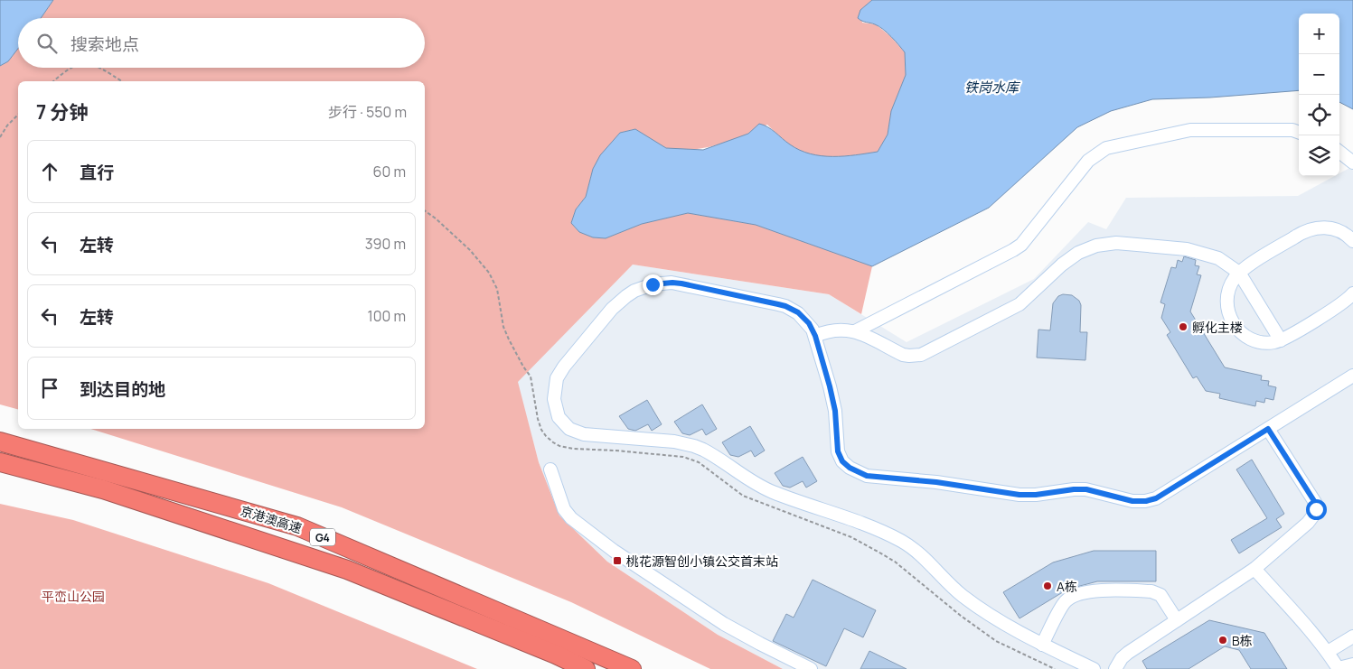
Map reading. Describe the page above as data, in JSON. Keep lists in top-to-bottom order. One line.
{"streets":{"highway":["京港澳高速","G4"]},"water":["铁岗水库"],"parks":["平峦山公园"],"places":{"other":["孵化主楼","A栋","B栋"],"transit":["桃花源智创小镇公交首末站"]},"page":{"map_buttons":["+","−"],"search":"搜索地点","heading":["7 分钟","步行 · 550 m"],"list":[["直行","60 m"],["左转","390 m"],["左转","100 m"],"到达目的地"]}}
